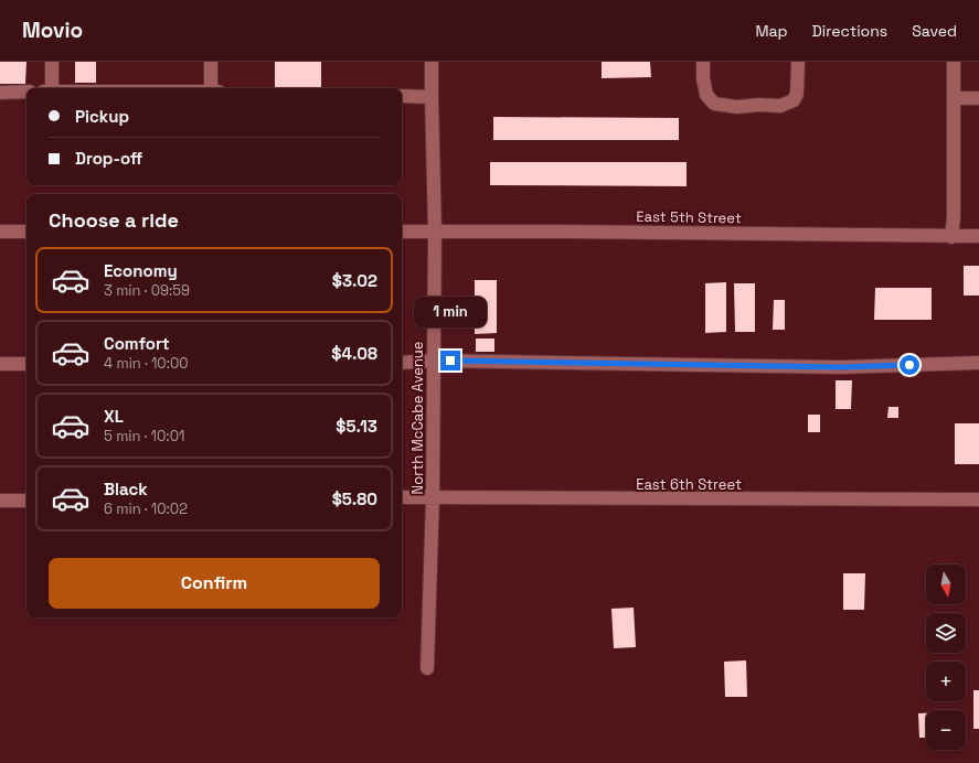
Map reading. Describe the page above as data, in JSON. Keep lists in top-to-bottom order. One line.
{"streets":{"street":["East 5th Street","North McCabe Avenue","East 6th Street"]},"crossings":[["East 5th Street","North McCabe Avenue"],["North McCabe Avenue","East 6th Street"]],"north":"bottom","page":{"header":"Movio","nav":["Map","Directions","Saved"],"banner":["Pickup","Drop-off"],"heading":"Choose a ride","list":[{"name":"Economy","note":"3 min · 09:59","value":"$3.02"},{"name":"Comfort","note":"4 min · 10:00","value":"$4.08"},{"name":"XL","note":"5 min · 10:01","value":"$5.13"},{"name":"Black","note":"6 min · 10:02","value":"$5.80"}],"bubble":"1 min","buttons":"Confirm","map_buttons":["+","−"]}}
